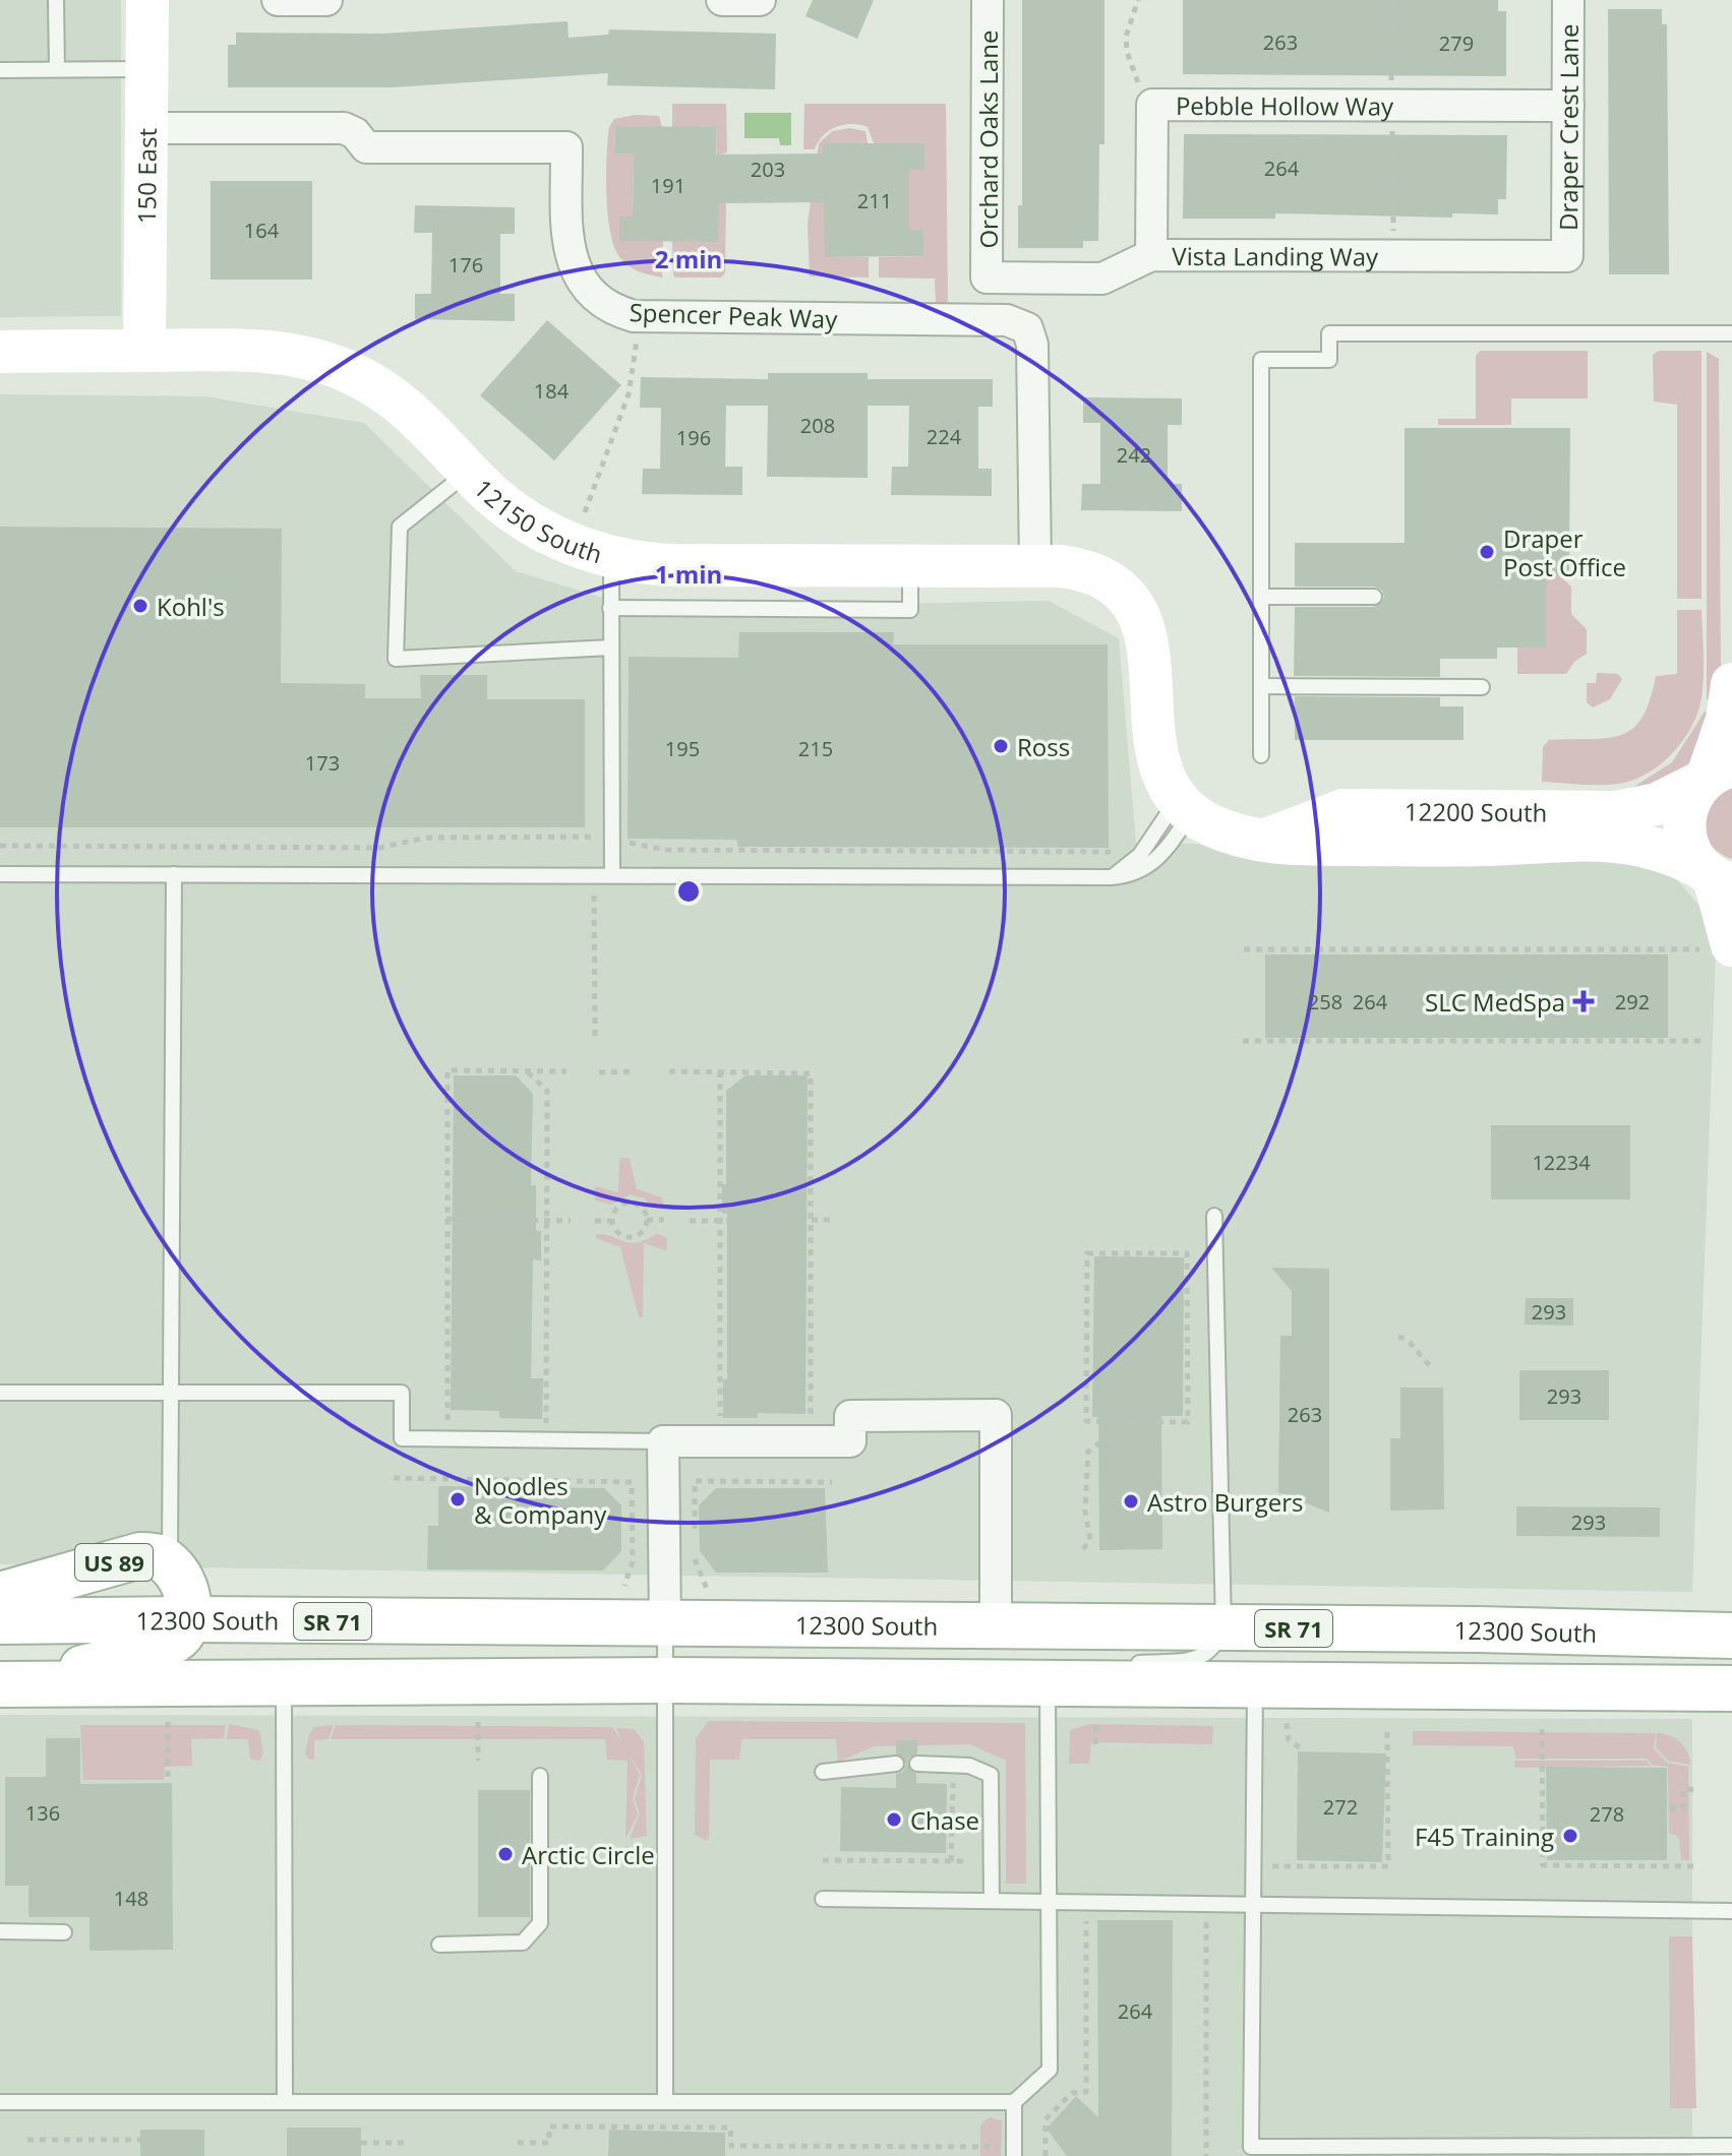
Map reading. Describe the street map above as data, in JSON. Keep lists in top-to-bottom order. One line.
{"streets":{"main road":["US 89","12300 South","SR 71"],"street":["Pebble Hollow Way","Draper Crest Lane","Orchard Oaks Lane","150 East","Vista Landing Way","Spencer Peak Way","12150 South","12200 South"]},"crossings":[["Pebble Hollow Way","Draper Crest Lane"],["Pebble Hollow Way","Vista Landing Way"],["Draper Crest Lane","Vista Landing Way"],["Orchard Oaks Lane","Vista Landing Way"],["150 East","Spencer Peak Way"],["150 East","12150 South"],["Spencer Peak Way","12150 South"],["12150 South","12200 South"],["US 89","12300 South"]],"places":{"other":["Draper Post Office","Kohl's","Ross","Noodles & Company","Astro Burgers","Chase","F45 Training","Arctic Circle"],"health":["SLC MedSpa"]},"house_numbers":["263","279","264","203","191","211","164","176","184","208","224","196","242","195","215","173","258","264","292","12234","293","293","263","293","272","136","278","148","264"],"rings":["2 min","1 min"]}
